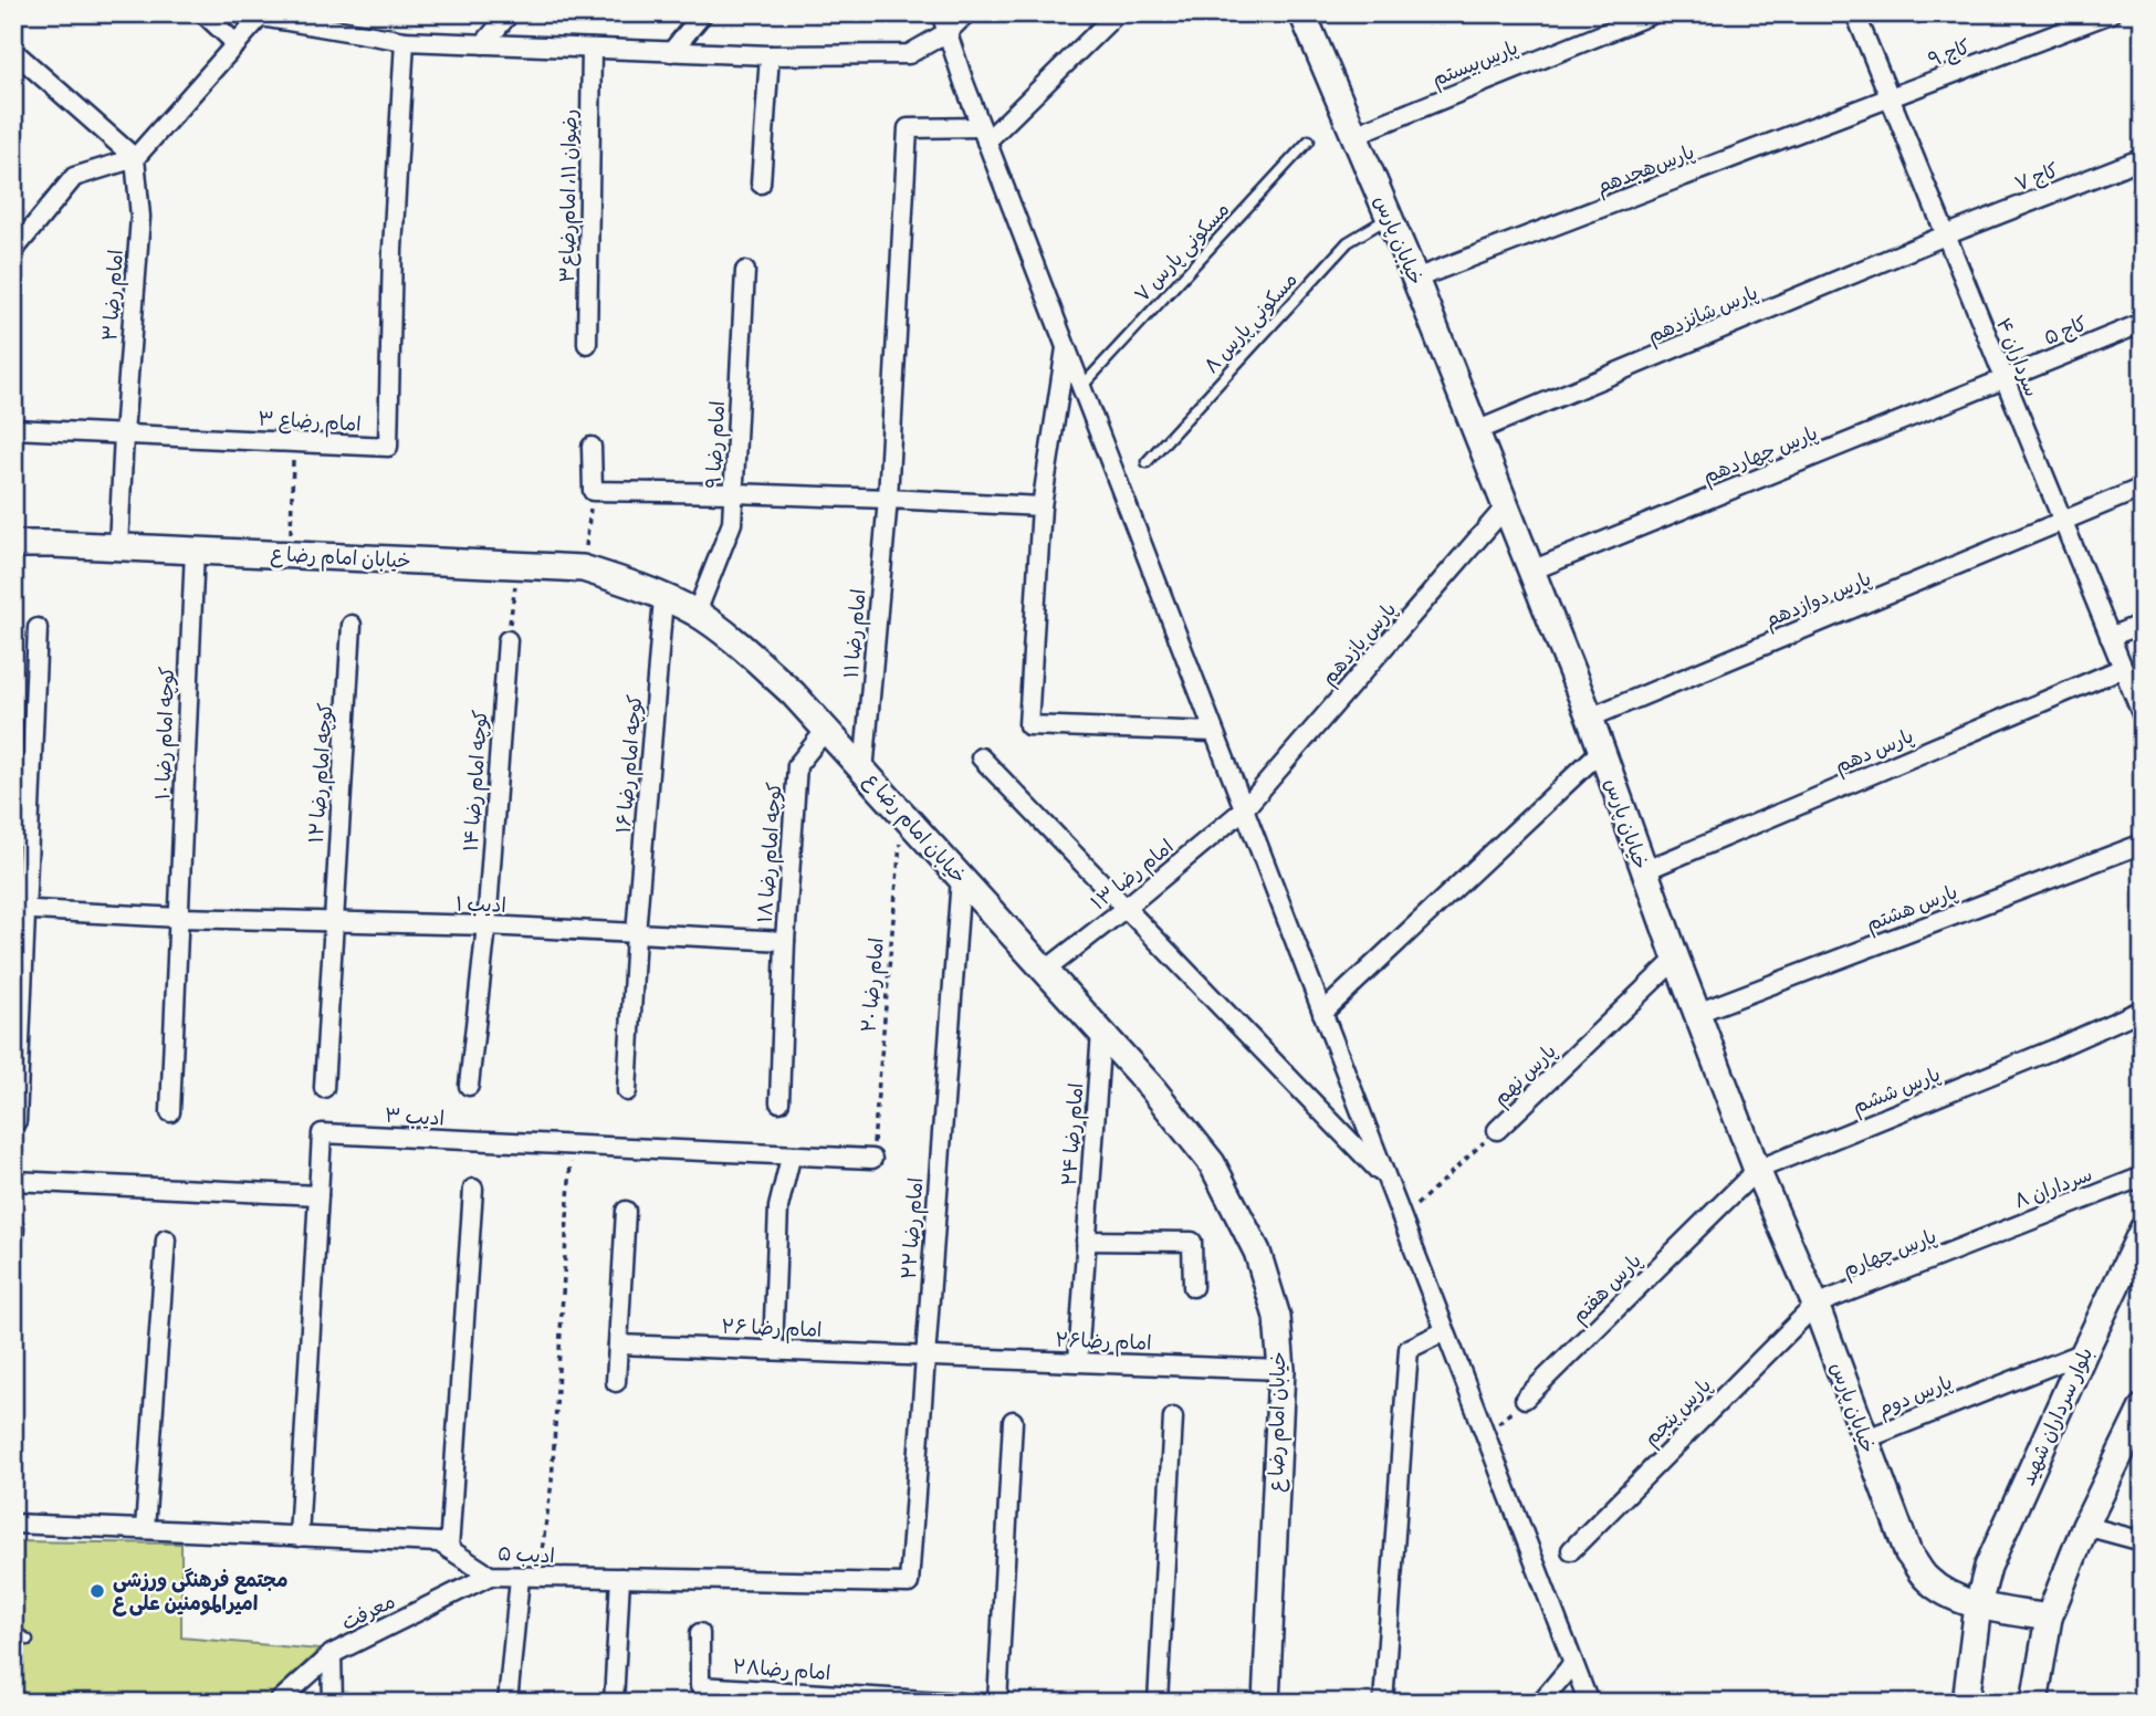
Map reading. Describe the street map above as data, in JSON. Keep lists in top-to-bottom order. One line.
{"streets":{"main road":["خیابان پارس","خیابان امام رضا ع","بلوار سرداران شهید"],"street":["کاج ۹","پارس‌بیستم","پارس‌‌هجدهم","کاج ۷","رضوان ۱۱، امام‌رضا‌ع‌۳","امام رضا ۳","پارس‌‌ شانزدهم","کاج ۵","سرداران ۴","امام رضا‌ع ۳","امام رضا ۹","پارس‌‌ چهاردهم","پارس‌‌ دوازدهم","امام رضا ۱۱","پارس‌‌ یازدهم","کوچه امام رضا ۱۰","پارس‌‌ دهم","کوچه امام رضا ۱۶","کوچه امام رضا ۱۲","کوچه امام رضا ۱۴","کوچه امام رضا ۱۸","امام رضا ۱۳","ادیب ۱","پارس‌‌ هشتم","پارس‌‌ نهم","پارس‌‌ ششم","ادیب ۳","امام رضا ۲۴","سرداران ۸","امام رضا ۲۲","پارس‌‌ چهارم","پارس‌‌ هفتم","امام رضا ۲۶","امام رضا۲۶","پارس‌‌ دوم","پارس‌‌ پنجم","ادیب ۵","معرفت","امام رضا۲۸"],"lane":["مسکونی ‌پارس ۷","مسکونی پارس ۸"],"path":["امام رضا ۲۰"]},"crossings":[["کاج ۹","پارس‌‌هجدهم"],["کاج ۹","سرداران ۴"],["پارس‌بیستم","خیابان پارس"],["پارس‌‌هجدهم","خیابان پارس"],["پارس‌‌هجدهم","سرداران ۴"],["کاج ۷","پارس‌‌ شانزدهم"],["کاج ۷","سرداران ۴"],["خیابان پارس","پارس‌‌ شانزدهم"],["خیابان پارس","مسکونی پارس ۸"],["خیابان پارس","پارس‌‌ چهاردهم"],["خیابان پارس","پارس‌‌ دوازدهم"],["خیابان پارس","پارس‌‌ یازدهم"],["خیابان پارس","پارس‌‌ دهم"],["خیابان پارس","پارس‌‌ هشتم"],["خیابان پارس","پارس‌‌ نهم"],["خیابان پارس","پارس‌‌ ششم"],["خیابان پارس","پارس‌‌ چهارم"],["خیابان پارس","پارس‌‌ هفتم"],["خیابان پارس","پارس‌‌ دوم"],["خیابان پارس","پارس‌‌ پنجم"],["خیابان پارس","بلوار سرداران شهید"],["امام رضا ۳","امام رضا‌ع ۳"],["امام رضا ۳","خیابان امام رضا ع"],["پارس‌‌ شانزدهم","سرداران ۴"],["کاج ۵","سرداران ۴"],["کاج ۵","پارس‌‌ چهاردهم"],["سرداران ۴","پارس‌‌ چهاردهم"],["سرداران ۴","پارس‌‌ دوازدهم"],["سرداران ۴","پارس‌‌ دهم"],["امام رضا ۹","خیابان امام رضا ع"],["خیابان امام رضا ع","امام رضا ۱۱"],["خیابان امام رضا ع","کوچه امام رضا ۱۰"],["خیابان امام رضا ع","کوچه امام رضا ۱۶"],["خیابان امام رضا ع","کوچه امام رضا ۱۸"],["خیابان امام رضا ع","امام رضا ۱۳"],["خیابان امام رضا ع","امام رضا ۲۰"],["خیابان امام رضا ع","امام رضا ۲۴"],["خیابان امام رضا ع","امام رضا ۲۲"],["خیابان امام رضا ع","امام رضا۲۶"],["پارس‌‌ یازدهم","امام رضا ۱۳"],["کوچه امام رضا ۱۰","ادیب ۱"],["کوچه امام رضا ۱۶","ادیب ۱"],["کوچه امام رضا ۱۲","ادیب ۱"],["کوچه امام رضا ۱۴","ادیب ۱"],["کوچه امام رضا ۱۸","ادیب ۱"],["امام رضا ۲۰","ادیب ۳"],["پارس‌‌ ششم","پارس‌‌ هفتم"],["امام رضا ۲۴","امام رضا۲۶"],["سرداران ۸","پارس‌‌ چهارم"],["امام رضا ۲۲","امام رضا ۲۶"],["امام رضا ۲۲","امام رضا۲۶"],["امام رضا ۲۲","ادیب ۵"],["پارس‌‌ چهارم","پارس‌‌ پنجم"],["امام رضا ۲۶","امام رضا۲۶"],["پارس‌‌ دوم","بلوار سرداران شهید"],["ادیب ۵","معرفت"]],"places":["مجتمع فرهنگی ورزشی امیرالمومنین علی ‌ع"]}
